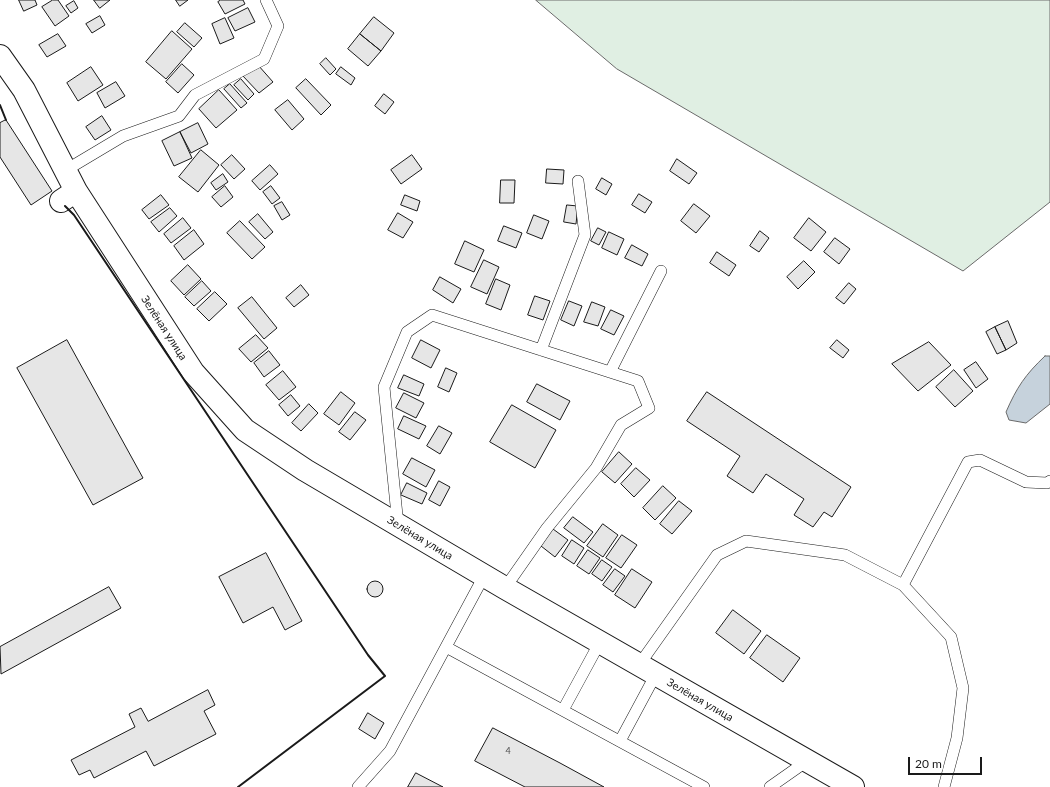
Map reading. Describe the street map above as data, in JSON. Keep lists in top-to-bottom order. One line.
{"streets":{"street":["Зелёная улица"]},"house_numbers":["4"],"scale_bar":"20 m"}
